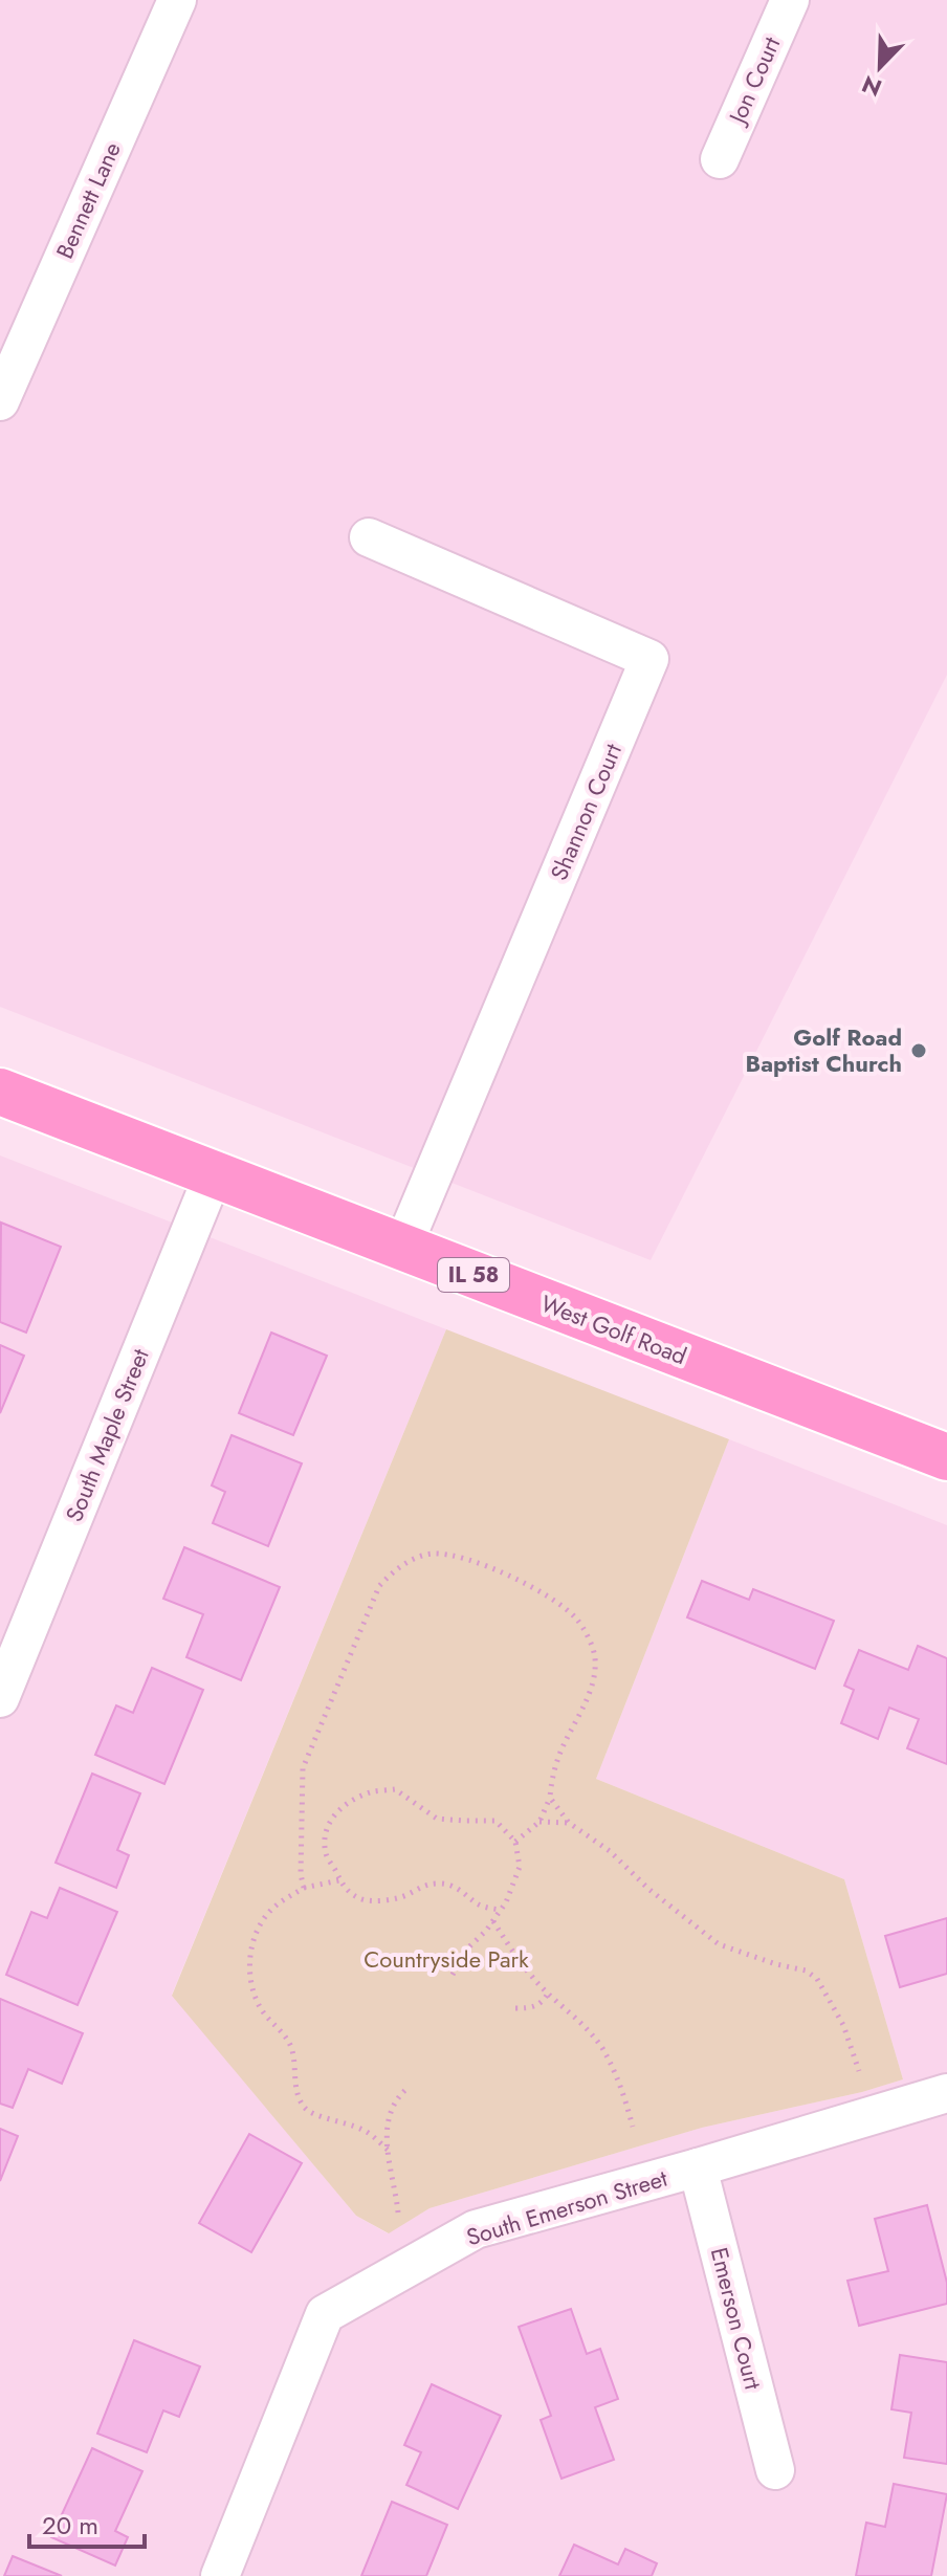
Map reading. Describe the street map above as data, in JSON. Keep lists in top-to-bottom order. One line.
{"streets":{"main road":["IL 58","West Golf Road"],"street":["Jon Court","Bennett Lane","Shannon Court","South Maple Street","South Emerson Street","Emerson Court"]},"crossings":[["Shannon Court","West Golf Road"],["West Golf Road","South Maple Street"],["South Emerson Street","Emerson Court"]],"parks":["Countryside Park"],"places":["Golf Road Baptist Church"],"scale_bar":"20 m","north":"bottom left"}
